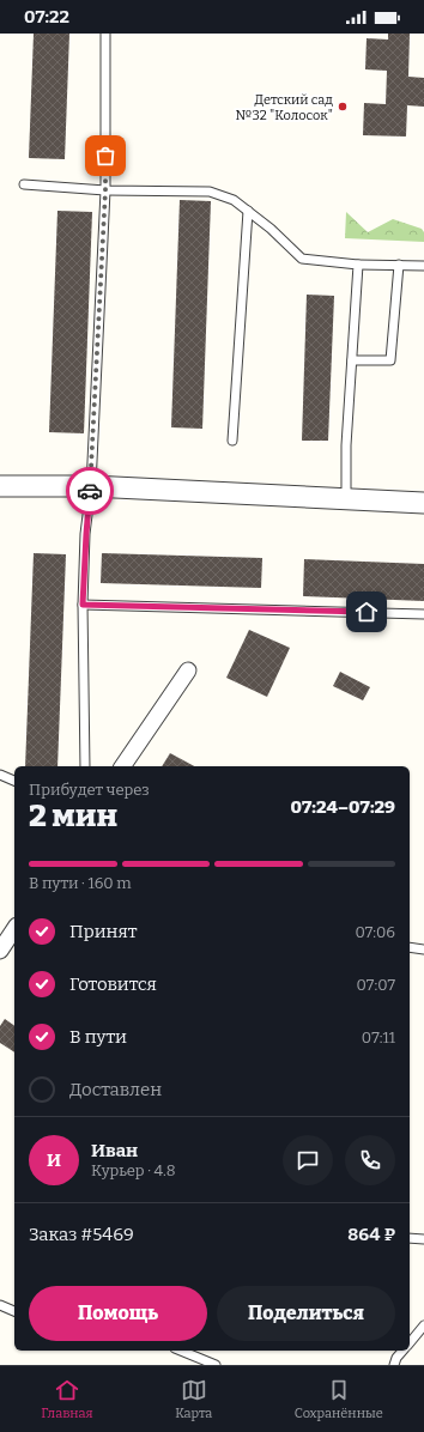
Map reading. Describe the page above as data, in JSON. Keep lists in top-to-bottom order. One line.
{"places":["Детский сад №32 \"Колосок\""],"page":{"status":"07:22","heading":["2 мин","Прибудет через","07:24–07:29"],"panel":["Иван","Курьер · 4.8","Заказ #5469","864 ₽"],"bar":"В пути · 160 m","list":[["Принят","07:06"],["Готовится","07:07"],["В пути","07:11"],"Доставлен"],"round":"И","buttons":["Помощь","Поделиться"],"tabs":["Главная","Карта","Сохранённые"]}}
